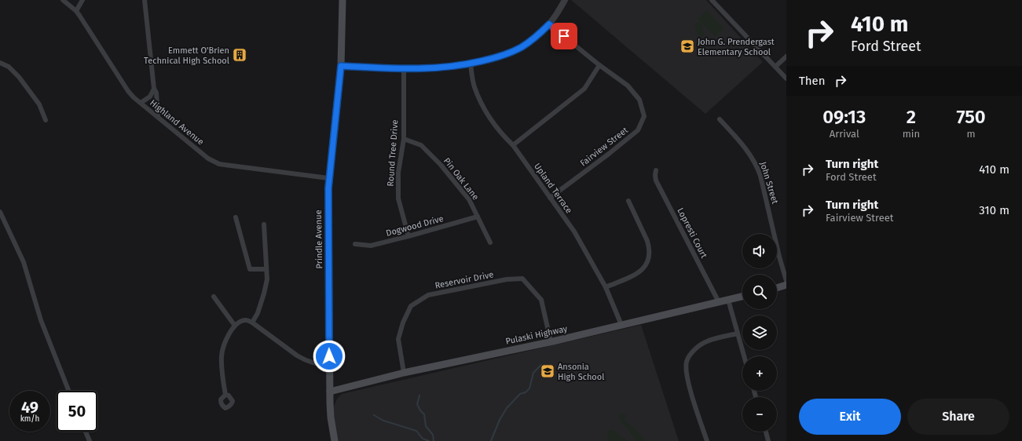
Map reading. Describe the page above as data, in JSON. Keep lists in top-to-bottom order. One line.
{"streets":{"main road":["Prindle Avenue","Pulaski Highway"],"street":["Highland Avenue","Fairview Street","Round Tree Drive","Pin Oak Lane","John Street","Upland Terrace","Dogwood Drive","Lopresti Court","Reservoir Drive"]},"crossings":[["Highland Avenue","Prindle Avenue"],["Fairview Street","Upland Terrace"],["Round Tree Drive","Pin Oak Lane"],["Round Tree Drive","Dogwood Drive"],["Pin Oak Lane","Dogwood Drive"],["Upland Terrace","Pulaski Highway"],["Lopresti Court","Pulaski Highway"],["Prindle Avenue","Pulaski Highway"],["Reservoir Drive","Pulaski Highway"]],"places":{"school or university":["John G. Prendergast Elementary School","Ansonia High School"],"building":["Emmett O'Brien Technical High School"]},"page":{"turn":["410 m","Ford Street"],"then":"Then","eta":["09:13","Arrival","2","min","750","m"],"list":[{"name":"Turn right","note":"Ford Street","value":"410 m"},{"name":"Turn right","note":"Fairview Street","value":"310 m"}],"map_buttons":["+","−"],"speed":"49 km/h","limit":"50","buttons":["Exit","Share"]}}
